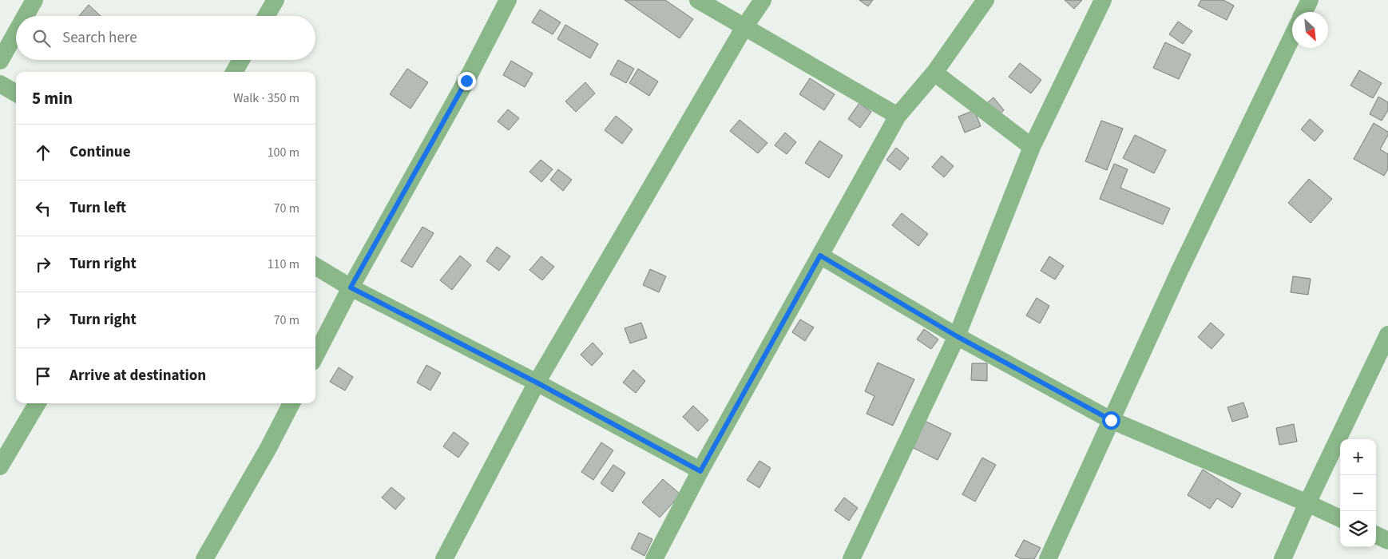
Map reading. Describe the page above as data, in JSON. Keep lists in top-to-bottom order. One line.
{"north":"bottom right","page":{"search":"Search here","heading":["5 min","Walk · 350 m"],"list":[["Continue","100 m"],["Turn left","70 m"],["Turn right","110 m"],["Turn right","70 m"],"Arrive at destination"],"map_buttons":["+","−"]}}
